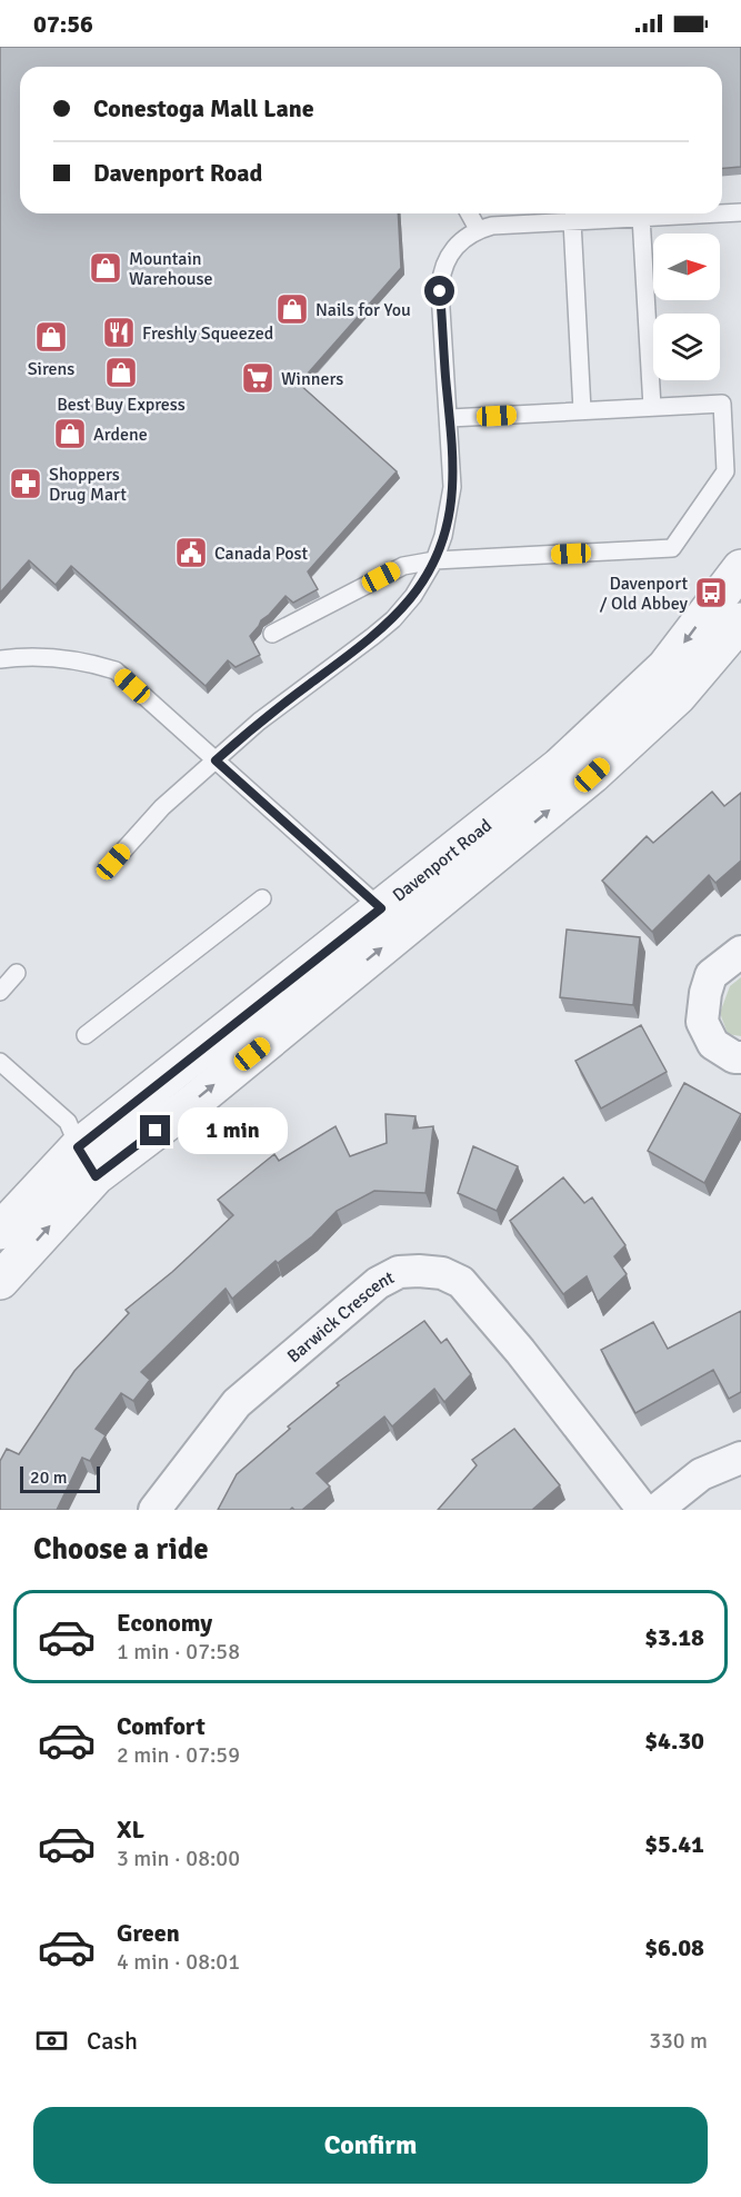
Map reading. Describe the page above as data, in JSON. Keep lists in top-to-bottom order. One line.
{"streets":{"street":["Davenport Road","Barwick Crescent"]},"places":{"shop":["Mountain Warehouse","Nails for You","Sirens","Best Buy Express","Ardene"],"restaurant":["Freshly Squeezed"],"supermarket":["Winners"],"pharmacy":["Shoppers Drug Mart"],"public building":["Canada Post"],"bus stop":["Davenport / Old Abbey"]},"scale_bar":"20 m","north":"right","page":{"status":"07:56","banner":["Conestoga Mall Lane","Davenport Road"],"bubble":"1 min","scale":"20 m","heading":"Choose a ride","list":[{"name":"Economy","note":"1 min · 07:58","value":"$3.18"},{"name":"Comfort","note":"2 min · 07:59","value":"$4.30"},{"name":"XL","note":"3 min · 08:00","value":"$5.41"},{"name":"Green","note":"4 min · 08:01","value":"$6.08"}],"pay":["Cash","330 m"],"buttons":"Confirm"}}
